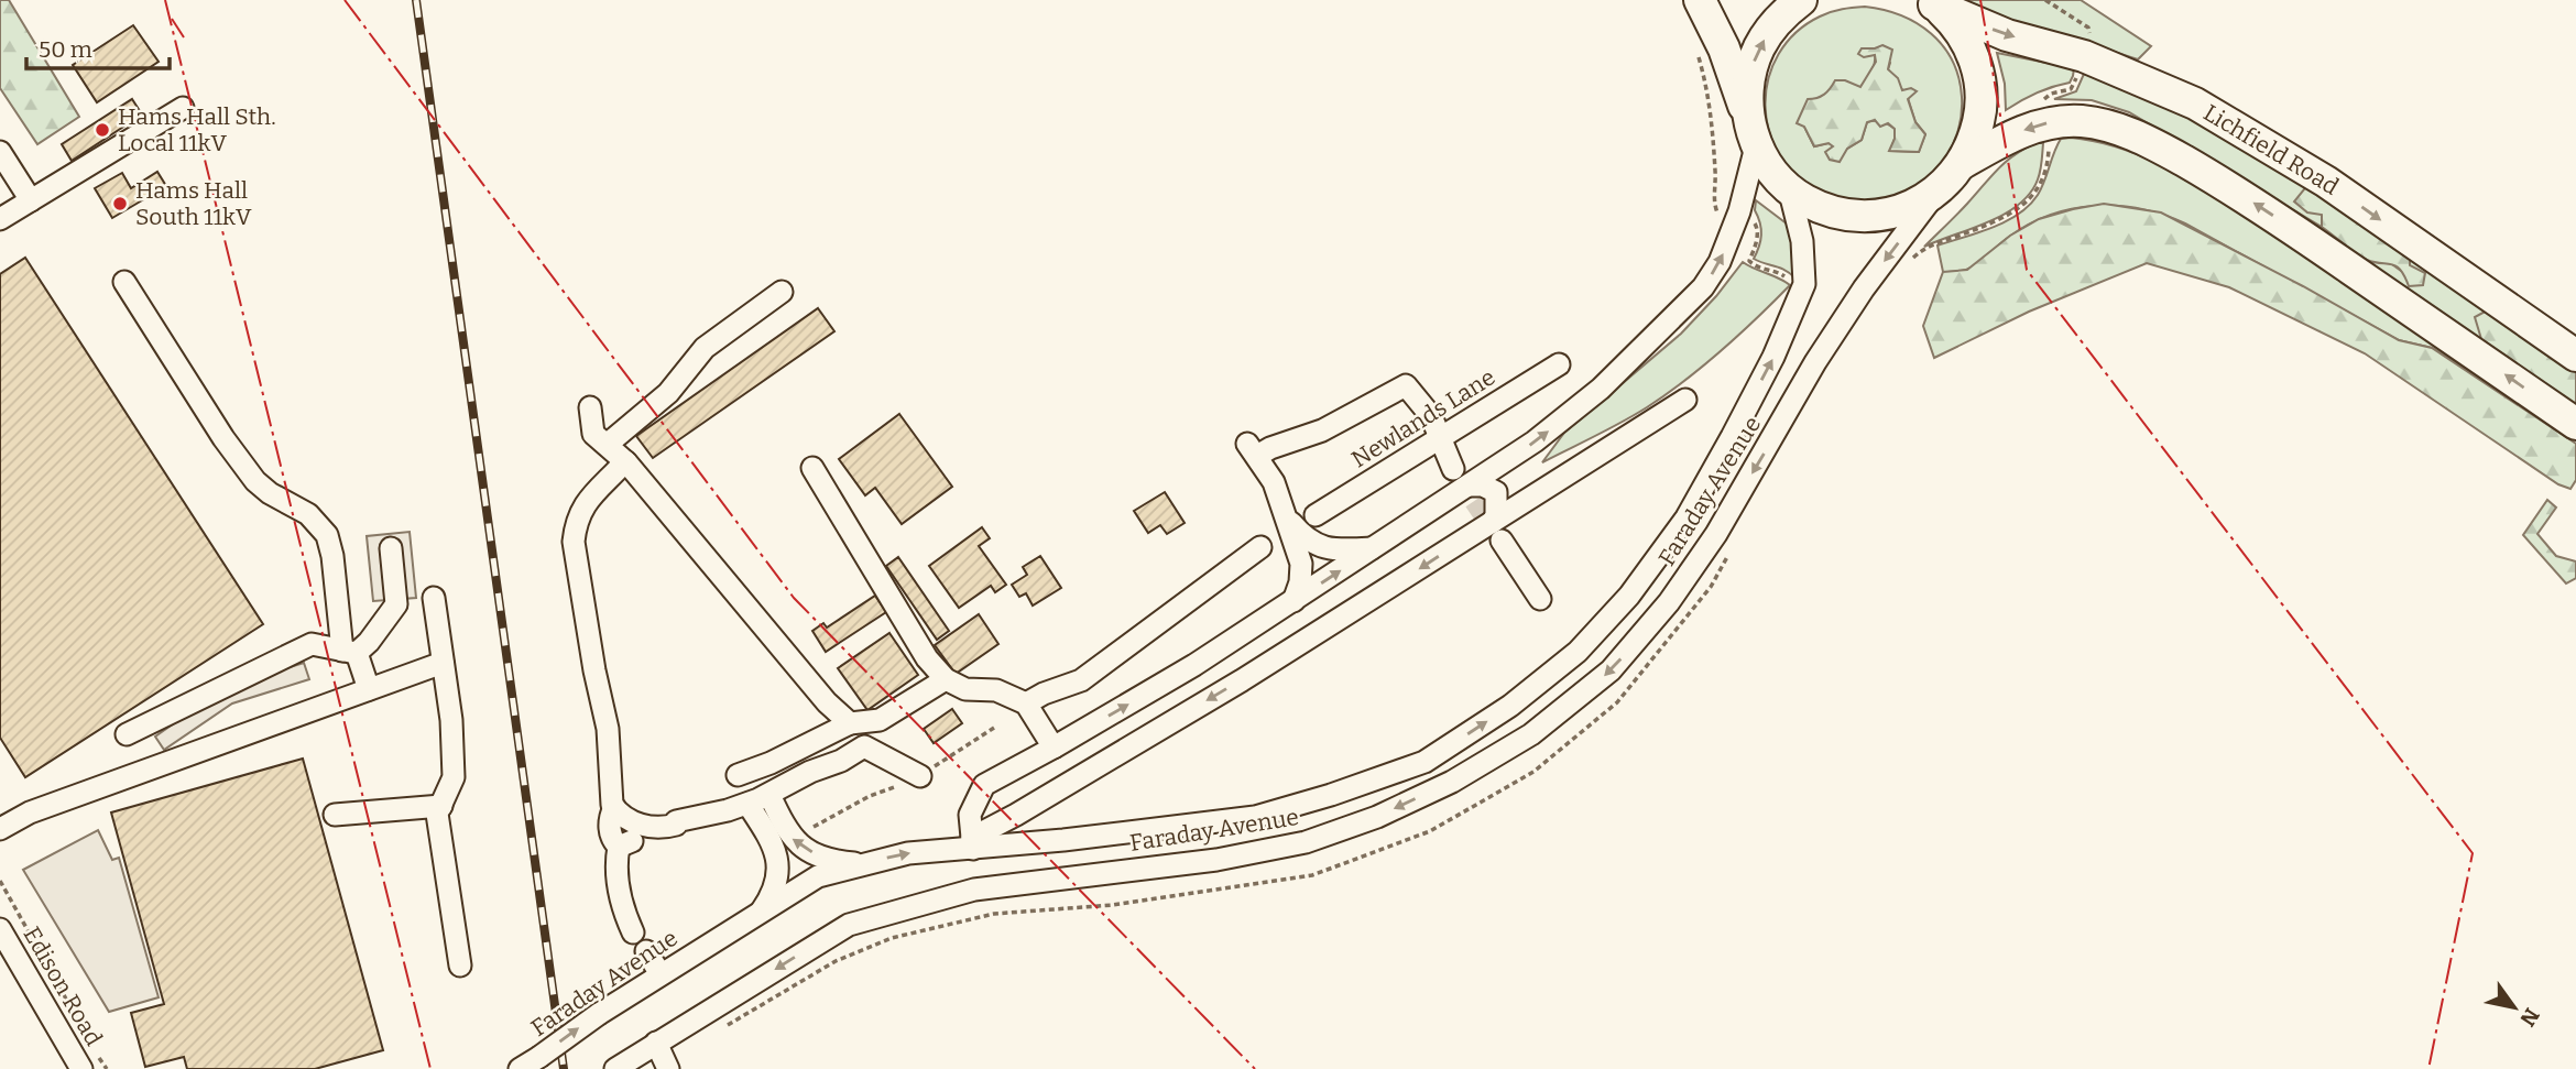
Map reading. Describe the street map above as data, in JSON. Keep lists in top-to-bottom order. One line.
{"streets":{"highway":["Lichfield Road"],"street":["Newlands Lane","Faraday Avenue","Edison Road"]},"places":["Hams Hall Sth. Local 11kV","Hams Hall South 11kV"],"scale_bar":"50 m","north":"bottom right"}
